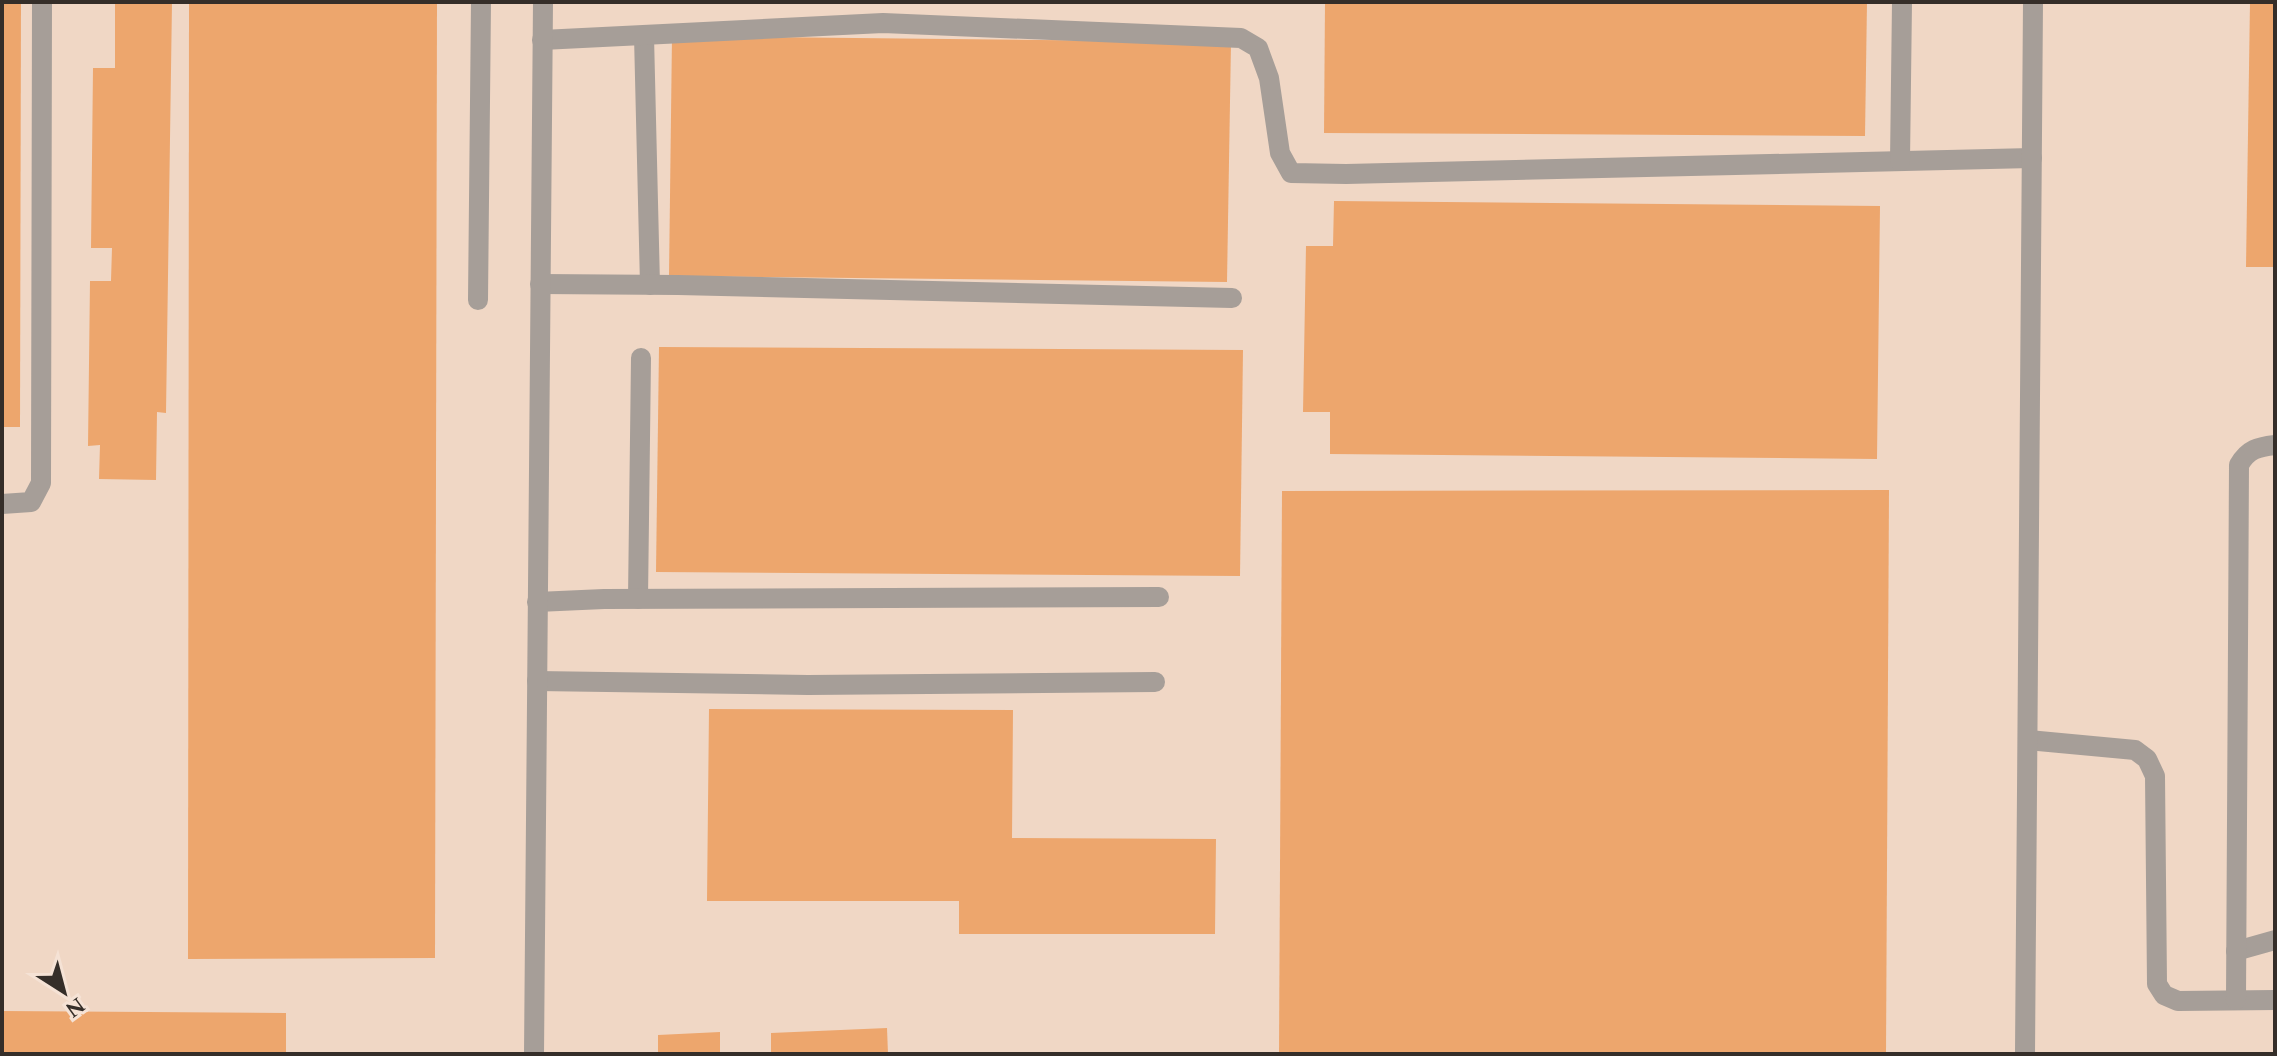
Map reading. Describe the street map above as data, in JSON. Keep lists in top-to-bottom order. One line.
{"north":"bottom right"}
